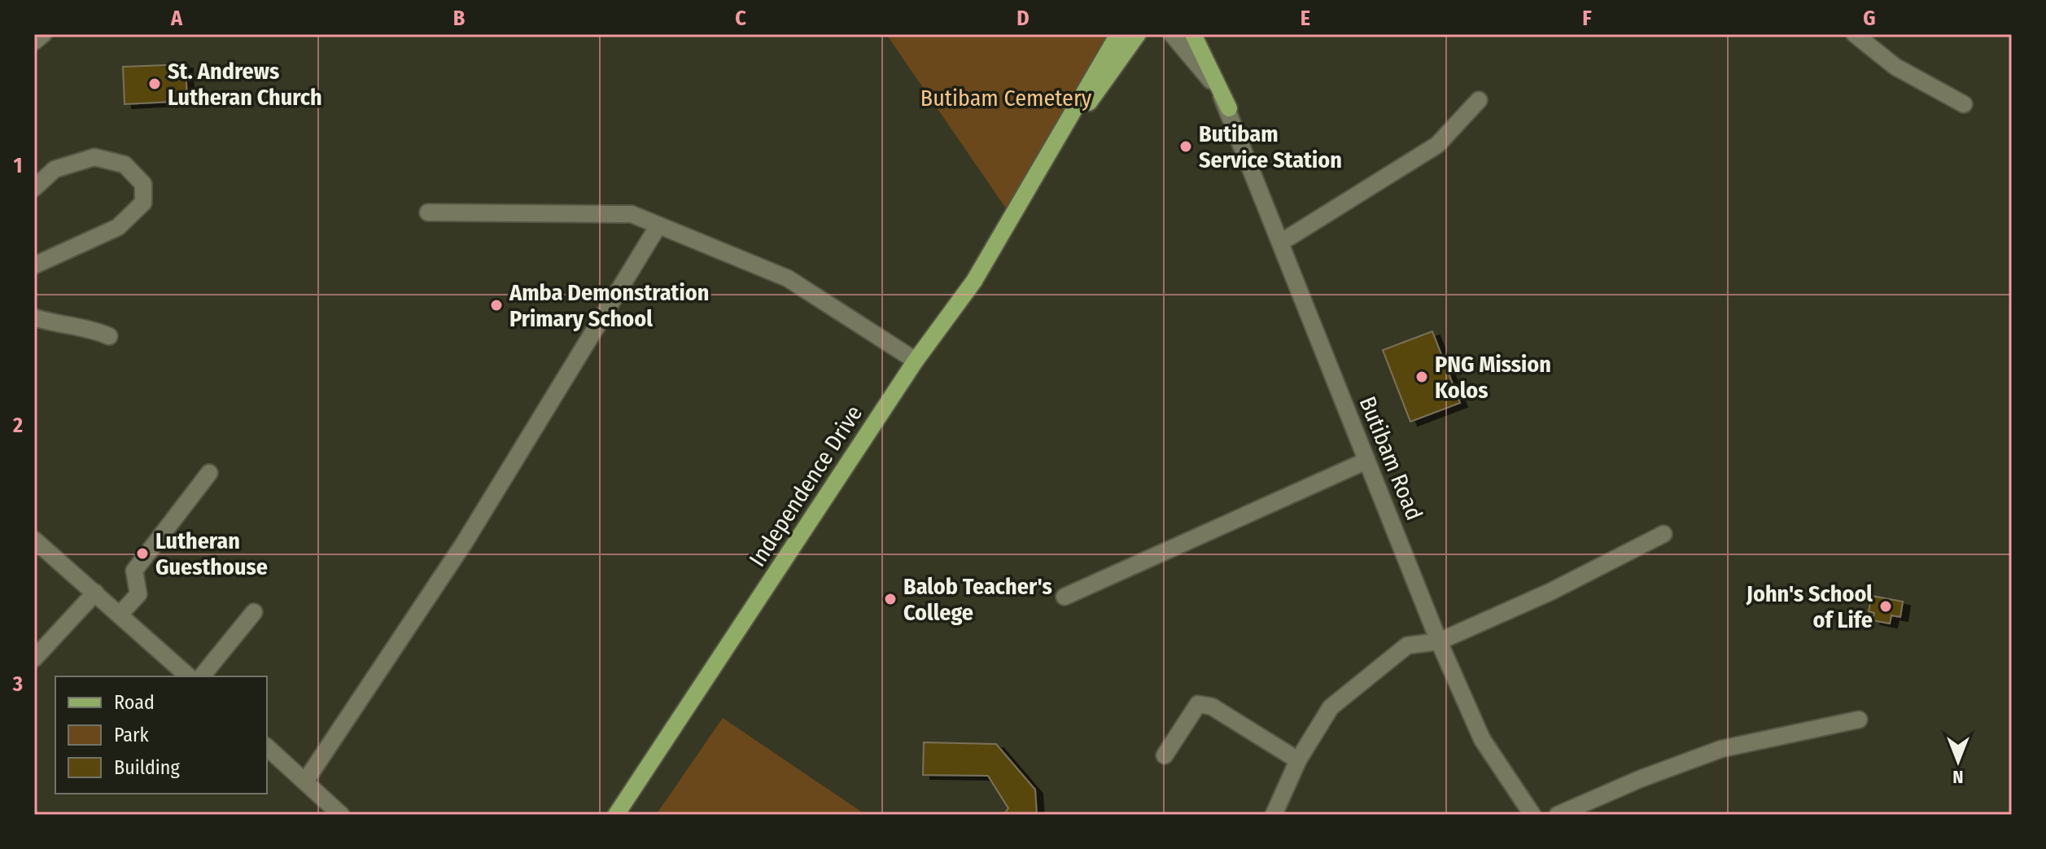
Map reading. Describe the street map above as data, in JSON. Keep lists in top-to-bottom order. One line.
{"streets":{"main road":["Independence Drive"],"street":["Butibam Road"]},"parks":["Butibam Cemetery"],"places":["St. Andrews Lutheran Church","Butibam Service Station","Amba Demonstration Primary School","PNG Mission Kolos","Lutheran Guesthouse","Balob Teacher's College","John's School of Life"],"legend":["Road","Park","Building"],"north":"bottom","grid":{"columns":["A","B","C","D","E","F","G"],"rows":["1","2","3"]}}
